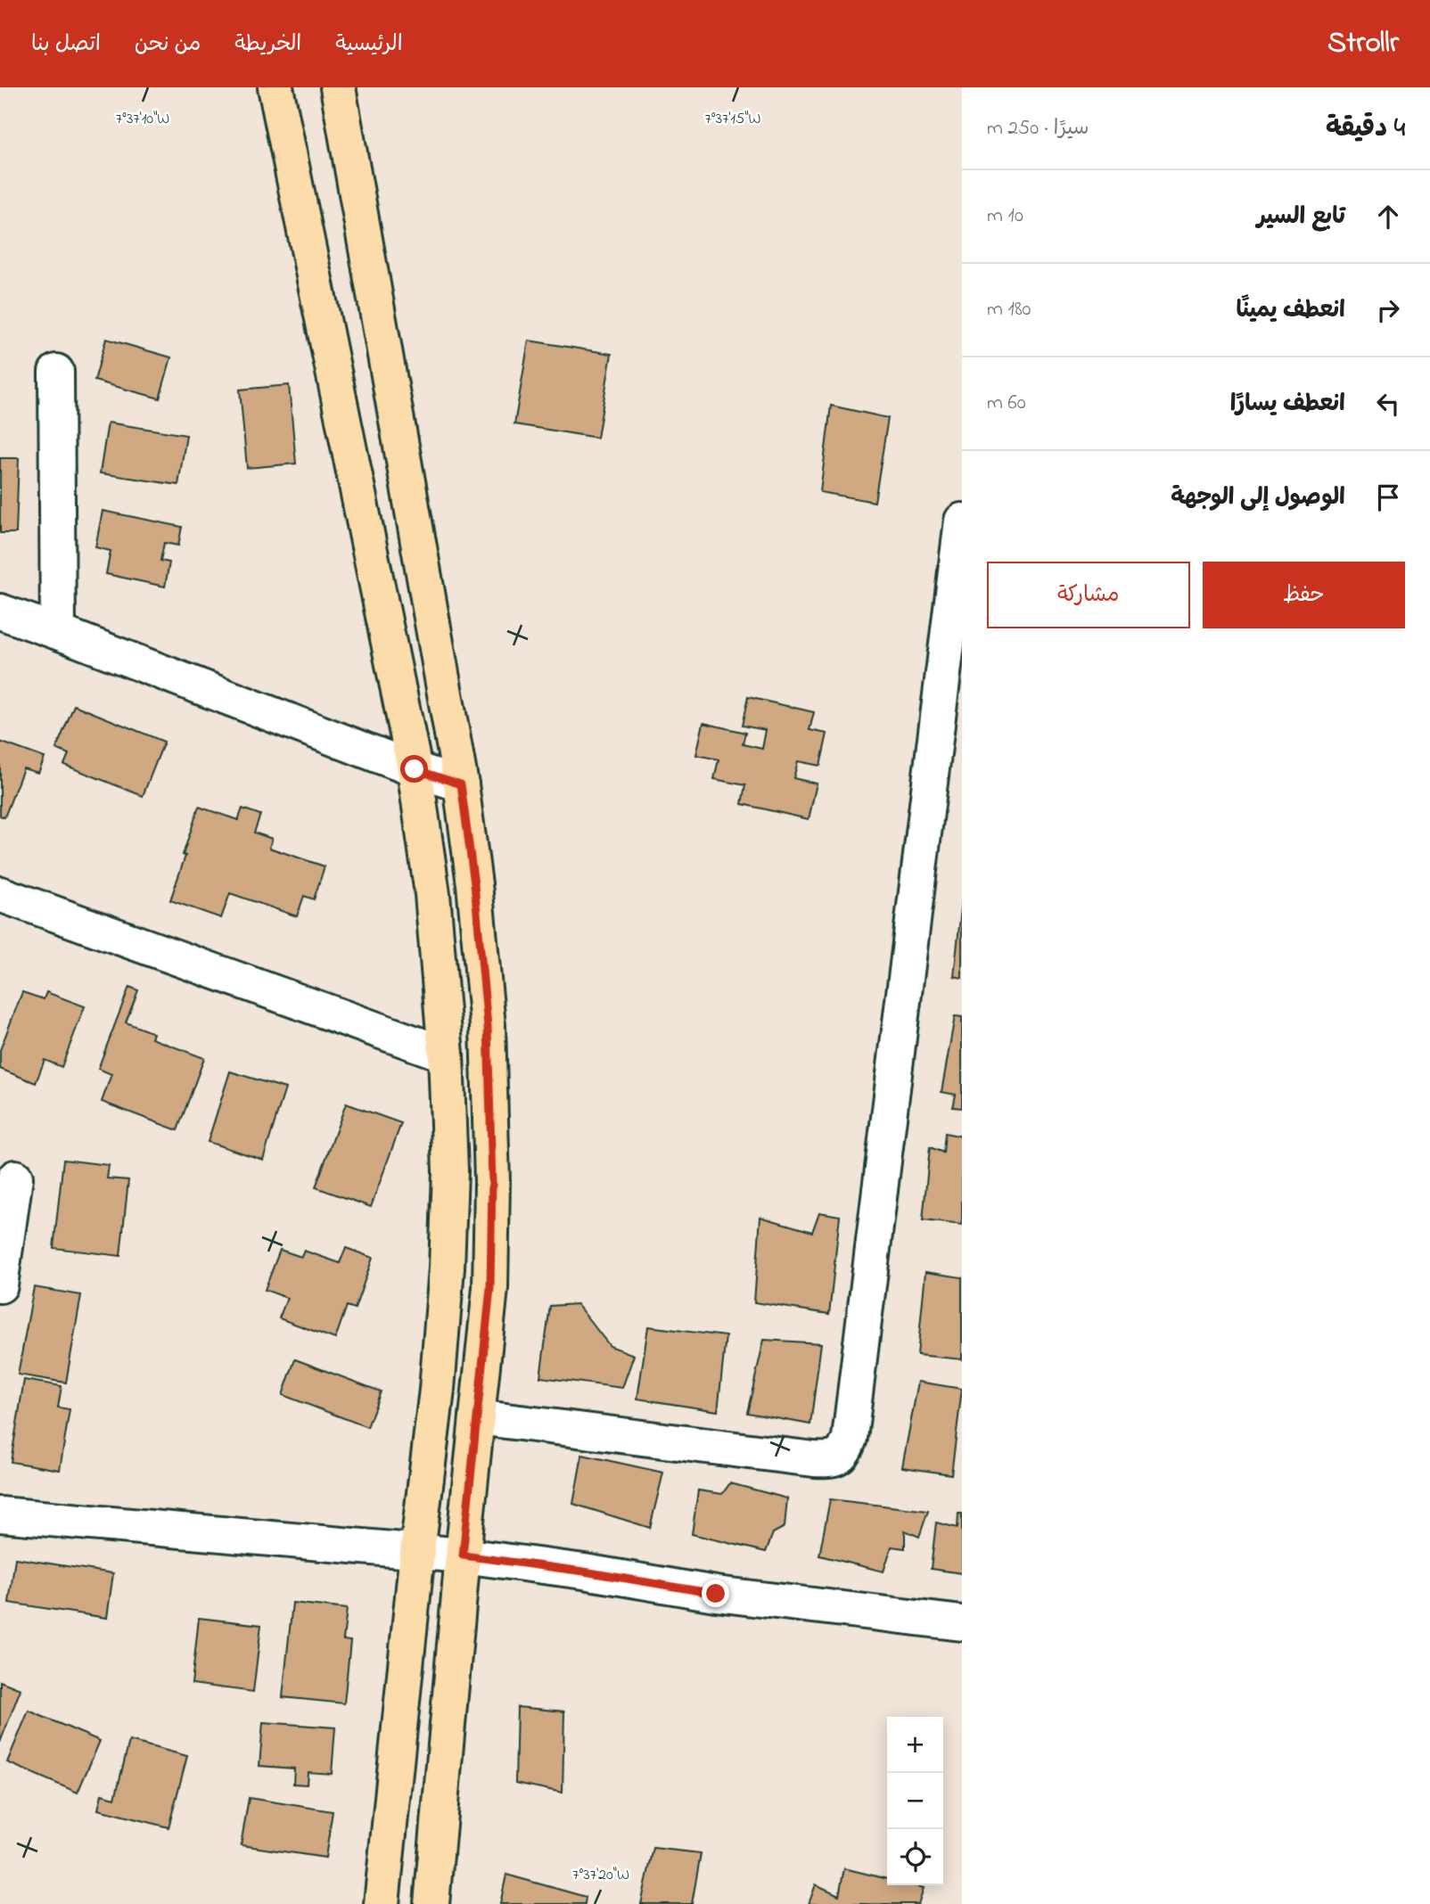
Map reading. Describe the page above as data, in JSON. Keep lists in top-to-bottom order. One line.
{"page":{"header":"Strollr","nav":["الرئيسية","الخريطة","من نحن","اتصل بنا"],"heading":["4 دقيقة","سيرًا · 250 m"],"list":[["تابع السير","10 m"],["انعطف يمينًا","180 m"],["انعطف يسارًا","60 m"],"الوصول إلى الوجهة"],"buttons":["حفظ","مشاركة"],"map_buttons":["+","−"]},"coordinates":["7°37'10\"W","7°37'15\"W","7°37'20\"W"]}
